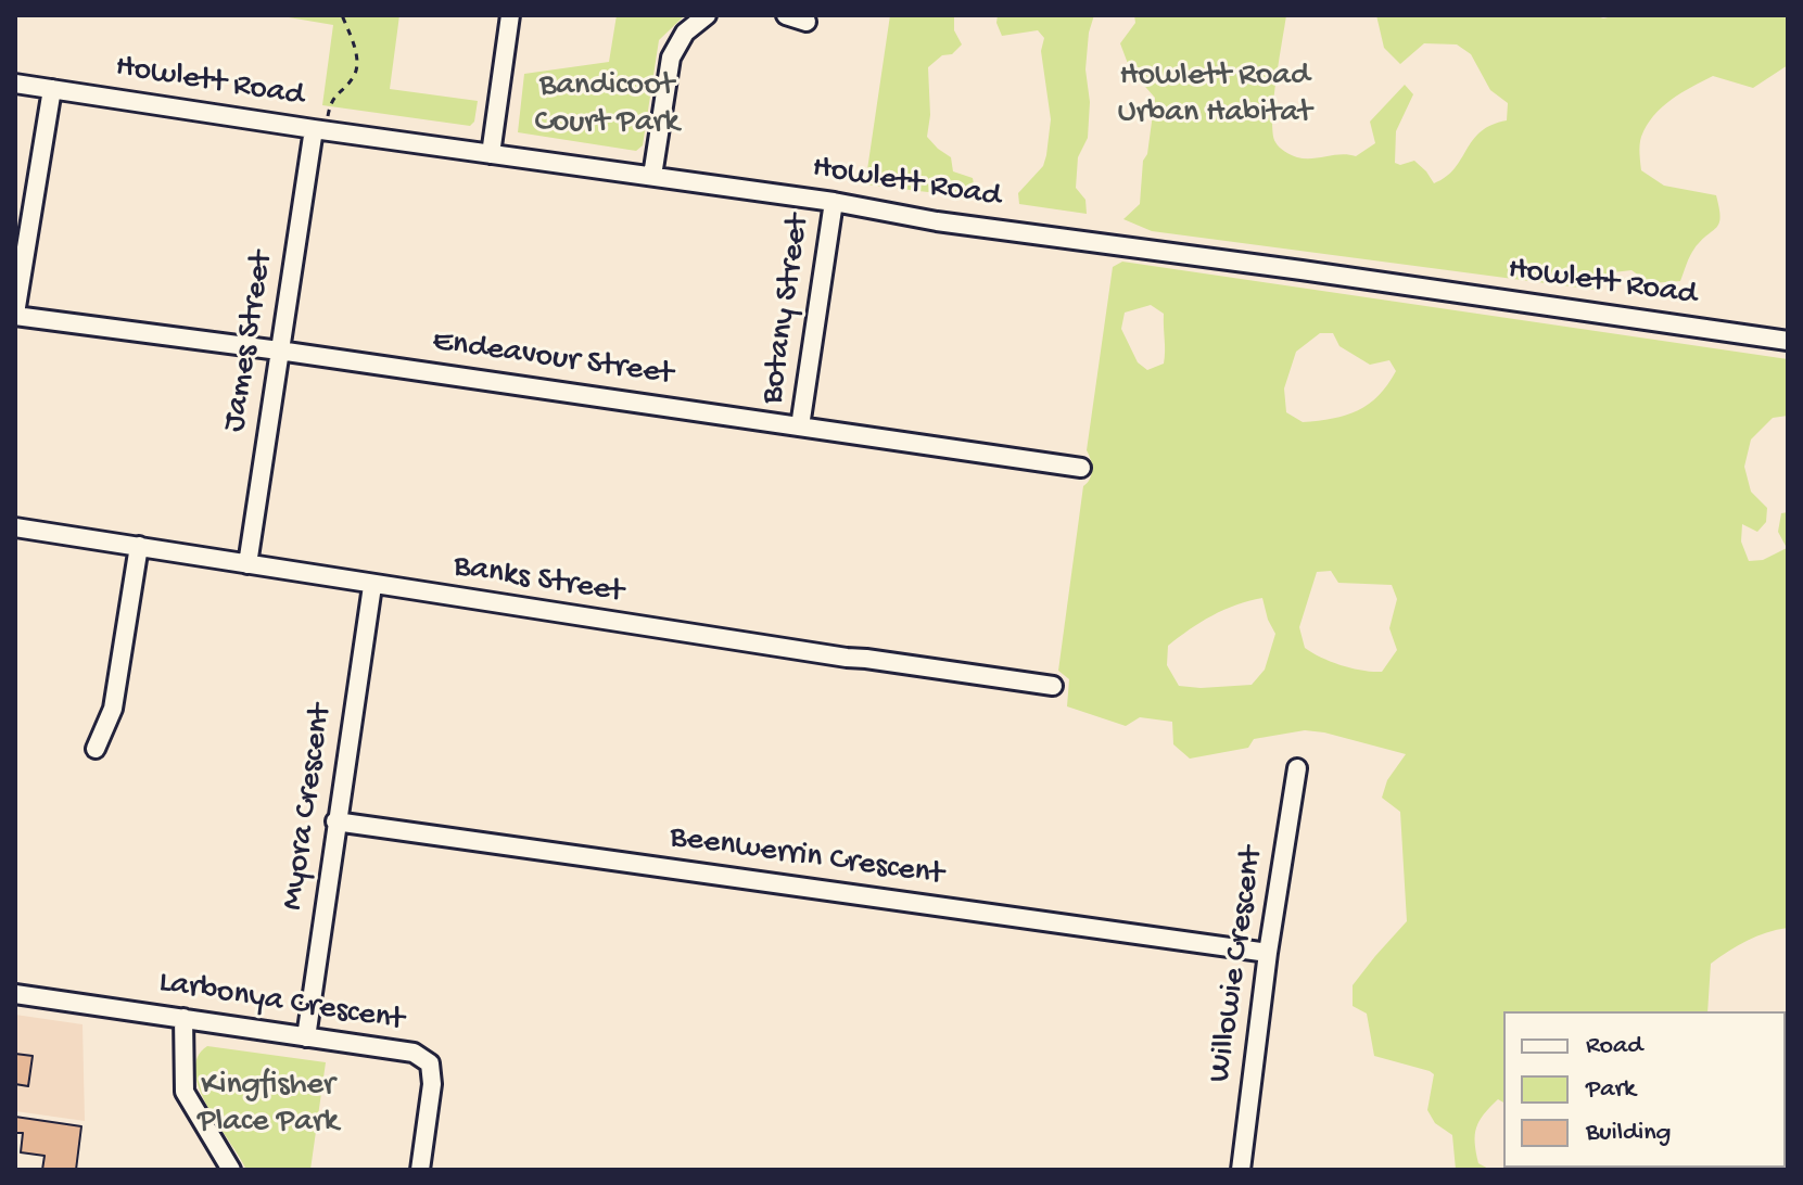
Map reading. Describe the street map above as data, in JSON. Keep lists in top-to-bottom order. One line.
{"streets":{"street":["Howlett Road","Botany Street","James Street","Endeavour Street","Banks Street","Myora Crescent","Beenwerrin Crescent","Willowie Crescent","Larbonya Crescent"]},"crossings":[["Howlett Road","Botany Street"],["Howlett Road","James Street"],["Botany Street","Endeavour Street"],["James Street","Endeavour Street"],["James Street","Banks Street"],["Banks Street","Myora Crescent"],["Myora Crescent","Beenwerrin Crescent"],["Myora Crescent","Larbonya Crescent"],["Beenwerrin Crescent","Willowie Crescent"]],"parks":["Howlett Road Urban Habitat","Bandicoot Court Park","Kingfisher Place Park"],"legend":["Road","Park","Building"]}
